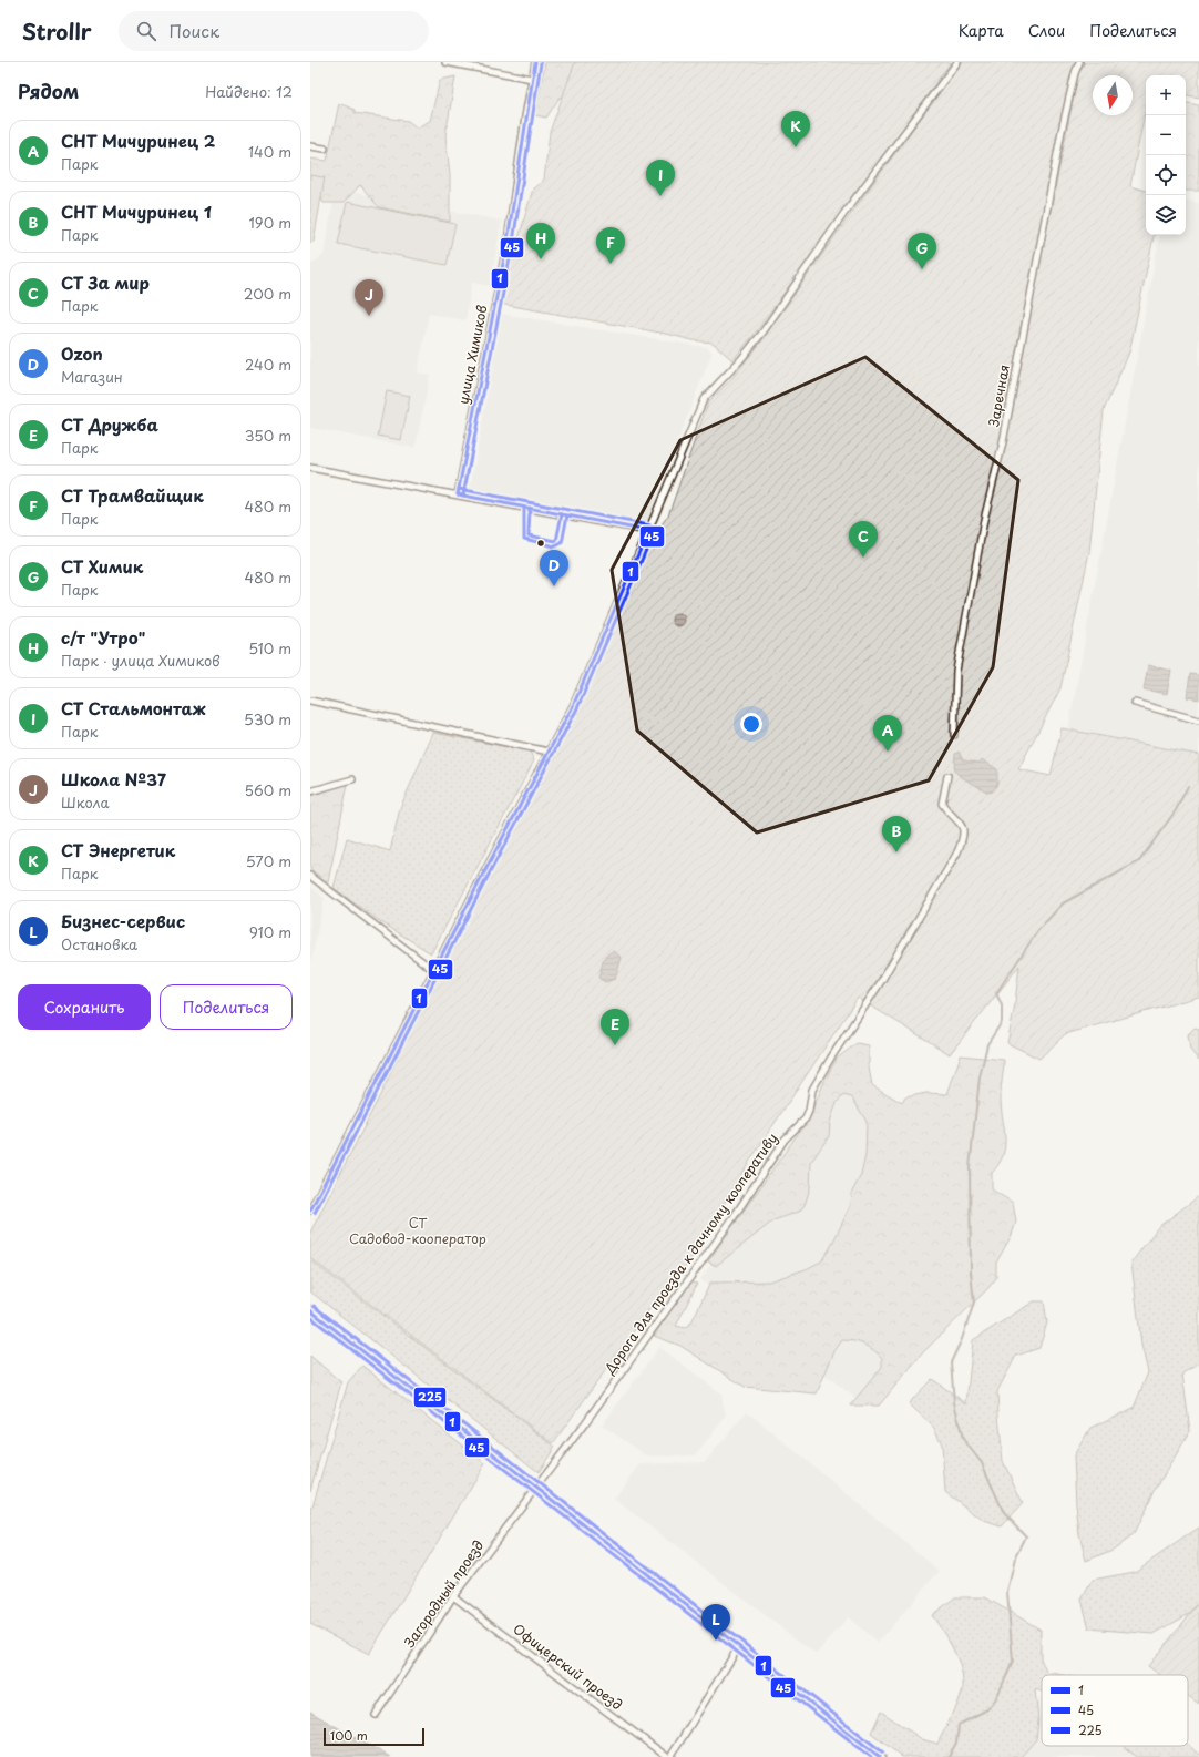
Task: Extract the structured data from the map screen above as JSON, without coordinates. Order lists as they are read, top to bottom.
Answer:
{
  "streets": {
    "street": [
      "улица Химиков",
      "Заречная",
      "Дорога для проезда к дачному кооперативу",
      "Загородный проезд",
      "Офицерский проезд"
    ]
  },
  "crossings": [
    ["Дорога для проезда к дачному кооперативу", "Загородный проезд"],
    ["Загородный проезд", "Офицерский проезд"]
  ],
  "parks": ["СТ Садовод-кооператор"],
  "lines": ["transit line 1", "transit line 45", "transit line 225"],
  "legend": ["1", "45", "225"],
  "scale_bar": "100 m",
  "north": "bottom",
  "page": {
    "header": "Strollr",
    "search": "Поиск",
    "nav": ["Карта", "Слои", "Поделиться"],
    "heading": ["Рядом", "Найдено: 12"],
    "map_buttons": ["+", "−"],
    "pins": [
      "K",
      "I",
      "H",
      "F",
      "G",
      "J",
      "C",
      "D",
      "A",
      "B",
      "E",
      "L"
    ],
    "list": [
      {
        "mark": "A",
        "name": "СНТ Мичуринец 2",
        "note": "Парк",
        "value": "140 m"
      },
      {
        "mark": "B",
        "name": "СНТ Мичуринец 1",
        "note": "Парк",
        "value": "190 m"
      },
      {
        "mark": "C",
        "name": "СТ За мир",
        "note": "Парк",
        "value": "200 m"
      },
      {
        "mark": "D",
        "name": "Ozon",
        "note": "Магазин",
        "value": "240 m"
      },
      {
        "mark": "E",
        "name": "СТ Дружба",
        "note": "Парк",
        "value": "350 m"
      },
      {
        "mark": "F",
        "name": "СТ Трамвайщик",
        "note": "Парк",
        "value": "480 m"
      },
      {
        "mark": "G",
        "name": "СТ Химик",
        "note": "Парк",
        "value": "480 m"
      },
      {
        "mark": "H",
        "name": "с/т \"Утро\"",
        "note": "Парк · улица Химиков",
        "value": "510 m"
      },
      {
        "mark": "I",
        "name": "СТ Стальмонтаж",
        "note": "Парк",
        "value": "530 m"
      },
      {
        "mark": "J",
        "name": "Школа №37",
        "note": "Школа",
        "value": "560 m"
      },
      {
        "mark": "K",
        "name": "СТ Энергетик",
        "note": "Парк",
        "value": "570 m"
      },
      {
        "mark": "L",
        "name": "Бизнес-сервис",
        "note": "Остановка",
        "value": "910 m"
      }
    ],
    "buttons": ["Сохранить", "Поделиться"],
    "scale": "100 m"
  }
}
